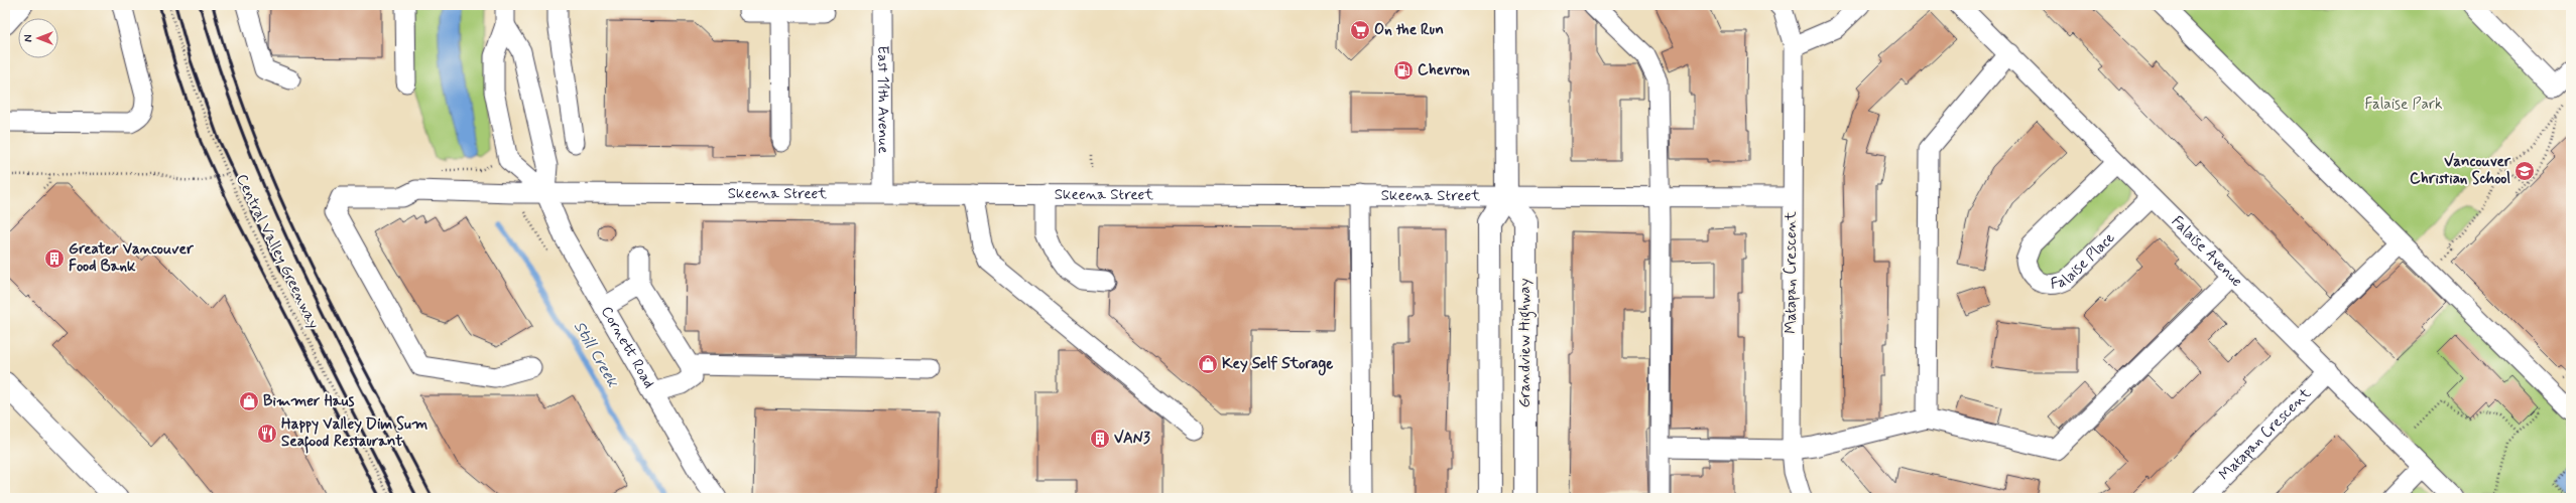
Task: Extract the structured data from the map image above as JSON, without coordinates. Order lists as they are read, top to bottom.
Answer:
{
  "streets": {
    "main road": ["Grandview Highway"],
    "street": [
      "East 11th Avenue",
      "Skeena Street",
      "Falaise Avenue",
      "Falaise Place",
      "Matapan Crescent",
      "Cornett Road"
    ],
    "path": ["Central Valley Greenway"]
  },
  "crossings": [
    ["East 11th Avenue", "Skeena Street"],
    ["Skeena Street", "Matapan Crescent"],
    ["Skeena Street", "Grandview Highway"],
    ["Skeena Street", "Cornett Road"],
    ["Falaise Avenue", "Falaise Place"],
    ["Falaise Avenue", "Matapan Crescent"]
  ],
  "water": ["Still Creek"],
  "parks": ["Falaise Park"],
  "places": {
    "supermarket": ["On the Run"],
    "fuel station": ["Chevron"],
    "school or university": ["Vancouver Christian School"],
    "building": ["Greater Vancouver Food Bank", "VAN3"],
    "shop": ["Key Self Storage", "Bimmer Haus"],
    "restaurant": ["Happy Valley Dim Sum Seafood Restaurant"]
  },
  "north": "left"
}
